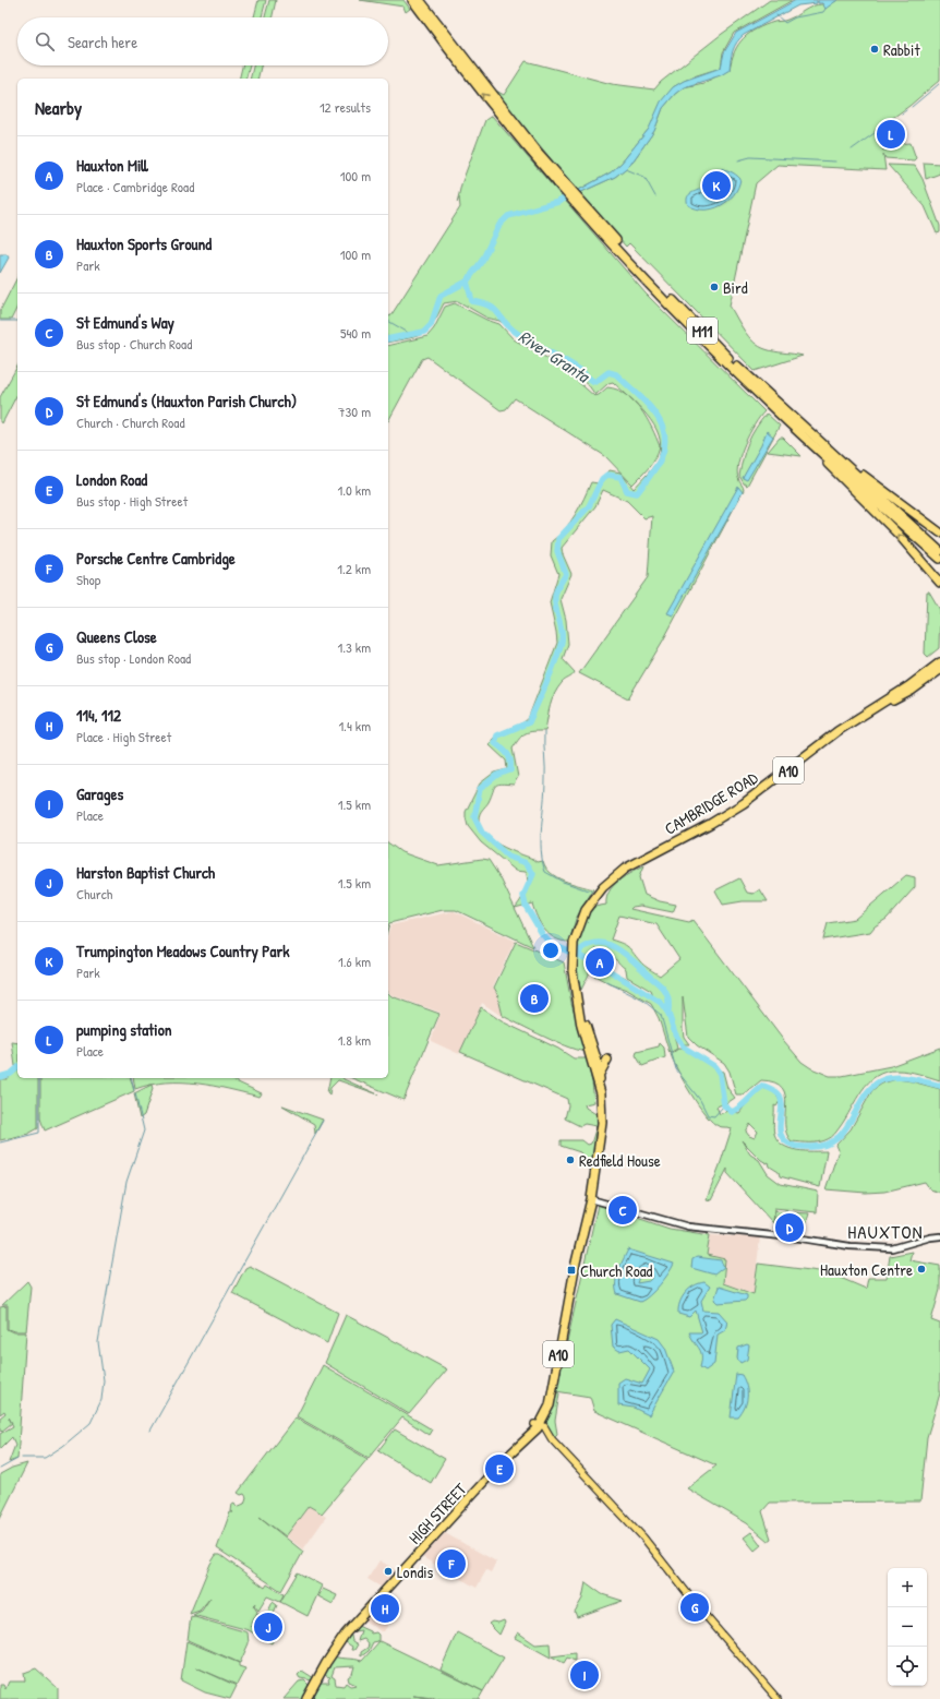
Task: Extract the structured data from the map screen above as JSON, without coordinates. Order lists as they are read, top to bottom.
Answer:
{
  "streets": {
    "highway": [
      "M11",
      "A10",
      "CAMBRIDGE ROAD",
      "HIGH STREET"
    ]
  },
  "crossings": [
    ["A10", "CAMBRIDGE ROAD"],
    ["A10", "HIGH STREET"]
  ],
  "districts": ["HAUXTON"],
  "water": ["River Granta"],
  "places": {
    "other": [
      "Rabbit",
      "Bird",
      "Redfield House",
      "Hauxton Centre",
      "Londis"
    ],
    "transit": ["Church Road"]
  },
  "page": {
    "search": "Search here",
    "heading": ["Nearby", "12 results"],
    "pins": [
      "L",
      "K",
      "A",
      "B",
      "C",
      "D",
      "E",
      "F",
      "G",
      "H",
      "J",
      "I"
    ],
    "list": [
      {
        "mark": "A",
        "name": "Hauxton Mill",
        "note": "Place · Cambridge Road",
        "value": "100 m"
      },
      {
        "mark": "B",
        "name": "Hauxton Sports Ground",
        "note": "Park",
        "value": "100 m"
      },
      {
        "mark": "C",
        "name": "St Edmund's Way",
        "note": "Bus stop · Church Road",
        "value": "540 m"
      },
      {
        "mark": "D",
        "name": "St Edmund's (Hauxton Parish Church)",
        "note": "Church · Church Road",
        "value": "730 m"
      },
      {
        "mark": "E",
        "name": "London Road",
        "note": "Bus stop · High Street",
        "value": "1.0 km"
      },
      {
        "mark": "F",
        "name": "Porsche Centre Cambridge",
        "note": "Shop",
        "value": "1.2 km"
      },
      {
        "mark": "G",
        "name": "Queens Close",
        "note": "Bus stop · London Road",
        "value": "1.3 km"
      },
      {
        "mark": "H",
        "name": "114, 112",
        "note": "Place · High Street",
        "value": "1.4 km"
      },
      {
        "mark": "I",
        "name": "Garages",
        "note": "Place",
        "value": "1.5 km"
      },
      {
        "mark": "J",
        "name": "Harston Baptist Church",
        "note": "Church",
        "value": "1.5 km"
      },
      {
        "mark": "K",
        "name": "Trumpington Meadows Country Park",
        "note": "Park",
        "value": "1.6 km"
      },
      {
        "mark": "L",
        "name": "pumping station",
        "note": "Place",
        "value": "1.8 km"
      }
    ],
    "map_buttons": ["+", "−"]
  }
}
